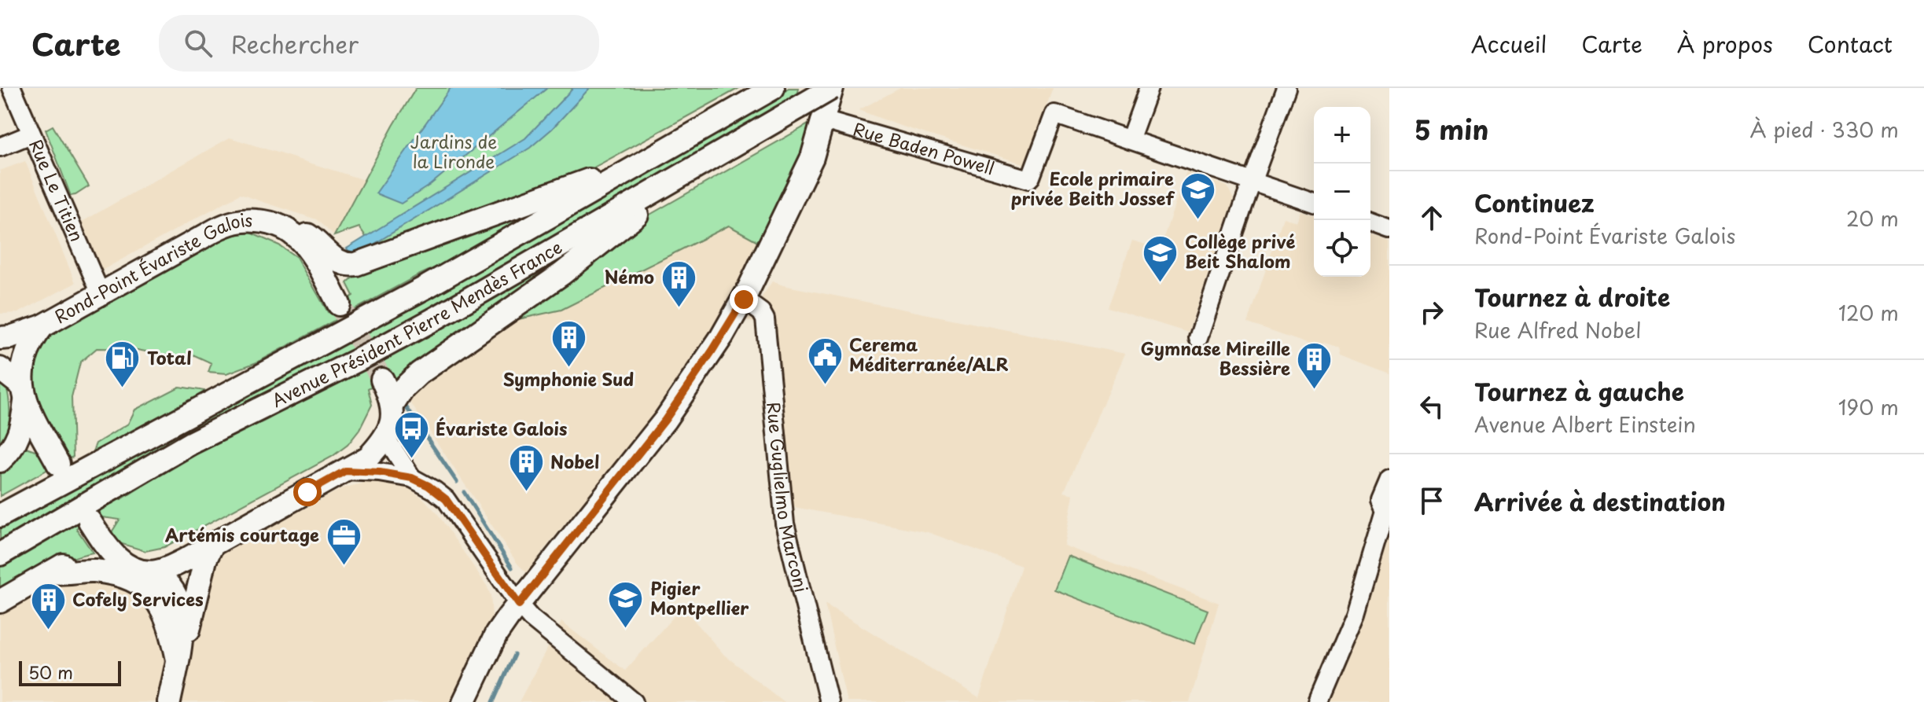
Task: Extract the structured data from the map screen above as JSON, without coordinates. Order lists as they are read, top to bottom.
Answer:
{
  "streets": {
    "main road": ["Rond-Point Évariste Galois", "Avenue Président Pierre Mendès France"],
    "street": ["Rue Baden Powell", "Rue Le Titien", "Rue Guglielmo Marconi"]
  },
  "crossings": [
    ["Rue Le Titien", "Rond-Point Évariste Galois"],
    ["Rond-Point Évariste Galois", "Avenue Président Pierre Mendès France"]
  ],
  "parks": ["Jardins de la Lironde"],
  "places": {
    "school or university": ["Ecole primaire privée Beith Jossef", "Collège privé Beit Shalom", "Pigier Montpellier"],
    "building": [
      "Némo",
      "Symphonie Sud",
      "Gymnase Mireille Bessière",
      "Nobel",
      "Cofely Services"
    ],
    "public building": ["Cerema Méditerranée/ALR"],
    "fuel station": ["Total"],
    "bus stop": ["Évariste Galois"],
    "office": ["Artémis courtage"]
  },
  "scale_bar": "50 m",
  "page": {
    "header": "Carte",
    "search": "Rechercher",
    "nav": [
      "Accueil",
      "Carte",
      "À propos",
      "Contact"
    ],
    "heading": ["5 min", "À pied · 330 m"],
    "map_buttons": ["+", "−"],
    "list": [
      ["Continuez", "Rond-Point Évariste Galois", "20 m"],
      ["Tournez à droite", "Rue Alfred Nobel", "120 m"],
      ["Tournez à gauche", "Avenue Albert Einstein", "190 m"],
      "Arrivée à destination"
    ],
    "scale": "50 m"
  }
}
